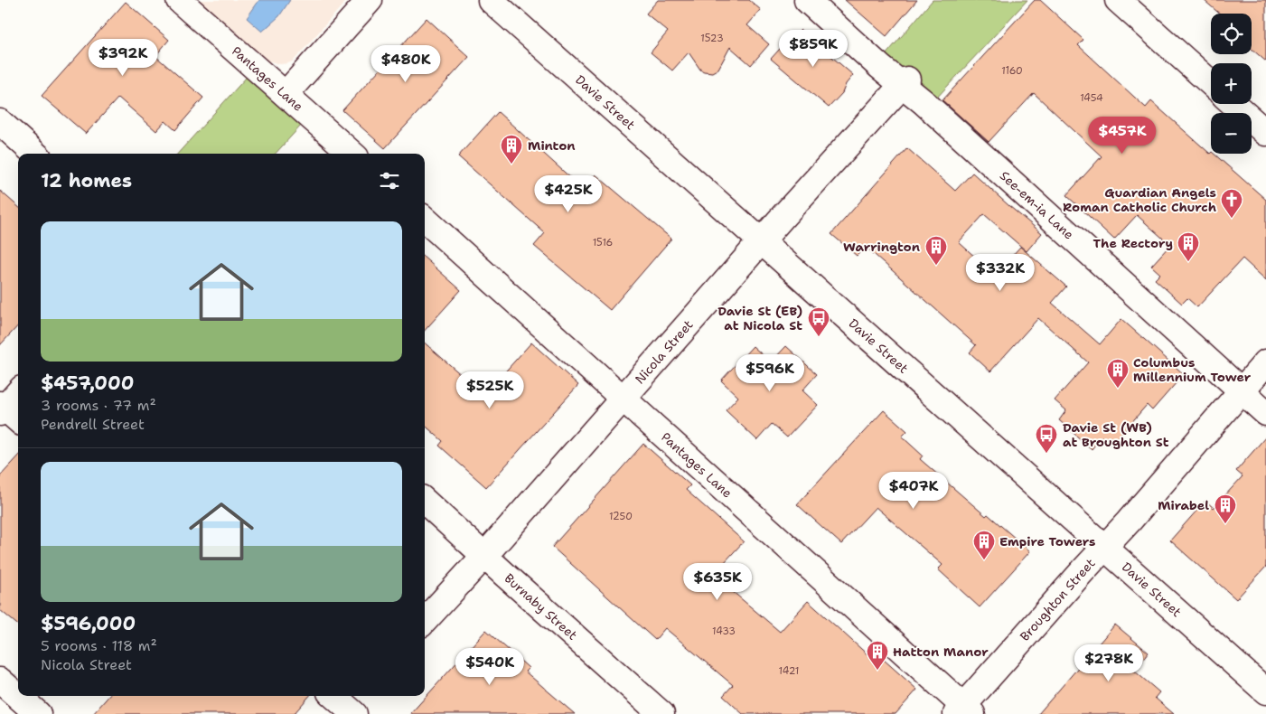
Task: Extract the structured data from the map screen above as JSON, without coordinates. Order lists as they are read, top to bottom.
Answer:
{
  "streets": {
    "street": [
      "Pantages Lane",
      "Davie Street",
      "See-em-ia Lane",
      "Nicola Street",
      "Broughton Street",
      "Burnaby Street"
    ]
  },
  "crossings": [
    ["Pantages Lane", "Nicola Street"],
    ["Pantages Lane", "Broughton Street"],
    ["Davie Street", "Nicola Street"],
    ["Davie Street", "Broughton Street"],
    ["See-em-ia Lane", "Nicola Street"],
    ["See-em-ia Lane", "Broughton Street"],
    ["Nicola Street", "Burnaby Street"]
  ],
  "places": {
    "building": [
      "Minton",
      "The Rectory",
      "Warrington",
      "Columbus Millennium Tower",
      "Mirabel",
      "Empire Towers",
      "Hatton Manor"
    ],
    "church": ["Guardian Angels Roman Catholic Church"],
    "bus stop": ["Davie St (EB) at Nicola St", "Davie St (WB) at Broughton St"]
  },
  "house_numbers": [
    "1523",
    "1160",
    "1454",
    "1516",
    "1250",
    "1433",
    "1421"
  ],
  "page": {
    "map_buttons": ["+", "−"],
    "price": [
      "$859K",
      "$392K",
      "$480K",
      "$457K",
      "$425K",
      "$332K",
      "$596K",
      "$525K",
      "$407K",
      "$635K",
      "$278K",
      "$540K"
    ],
    "heading": "12 homes",
    "list": [
      {
        "name": "$457,000",
        "note": "3 rooms · 77 m² · Pendrell Street"
      },
      {
        "name": "$596,000",
        "note": "5 rooms · 118 m² · Nicola Street"
      }
    ]
  }
}
